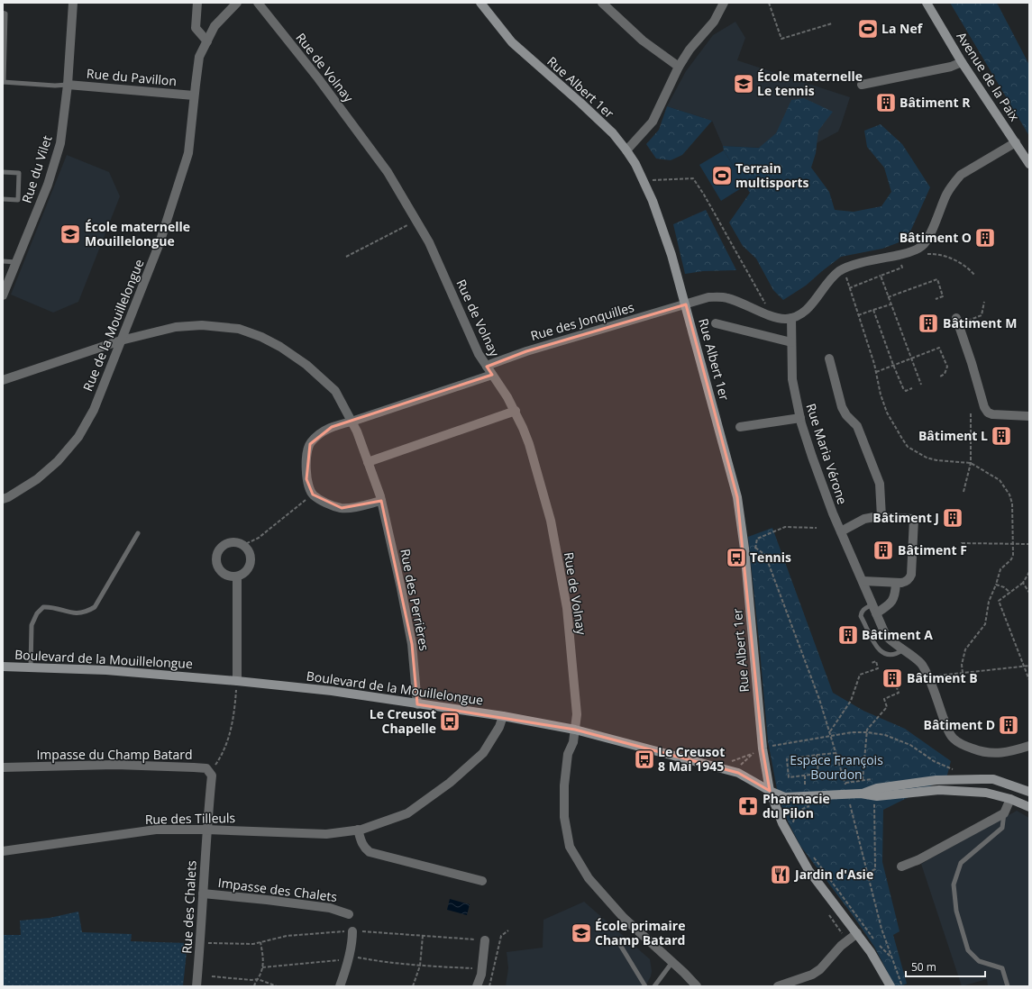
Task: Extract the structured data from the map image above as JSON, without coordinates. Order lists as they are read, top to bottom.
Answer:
{
  "streets": {
    "main road": ["Avenue de la Paix", "Rue Albert 1er", "Boulevard de la Mouillelongue"],
    "street": [
      "Rue de Volnay",
      "Rue du Pavillon",
      "Rue du Vilet",
      "Rue des Jonquilles",
      "Rue de la Mouillelongue",
      "Rue Maria Vérone",
      "Rue des Perrières",
      "Impasse du Champ Batard",
      "Rue des Tilleuls",
      "Impasse des Chalets",
      "Rue des Chalets"
    ]
  },
  "crossings": [
    ["Rue de Volnay", "Rue des Jonquilles"],
    ["Rue de Volnay", "Boulevard de la Mouillelongue"],
    ["Rue du Pavillon", "Rue du Vilet"],
    ["Rue du Pavillon", "Rue de la Mouillelongue"],
    ["Rue Albert 1er", "Rue des Jonquilles"],
    ["Rue Albert 1er", "Boulevard de la Mouillelongue"],
    ["Rue des Jonquilles", "Rue Maria Vérone"],
    ["Rue des Jonquilles", "Rue des Perrières"],
    ["Rue de la Mouillelongue", "Rue des Perrières"],
    ["Rue des Perrières", "Boulevard de la Mouillelongue"],
    ["Boulevard de la Mouillelongue", "Rue des Tilleuls"],
    ["Rue des Tilleuls", "Rue des Chalets"],
    ["Impasse des Chalets", "Rue des Chalets"]
  ],
  "parks": ["Espace François Bourdon"],
  "places": {
    "sports": ["La Nef", "Terrain multisports"],
    "school or university": ["École maternelle Le tennis", "École maternelle Mouillelongue", "École primaire Champ Batard"],
    "building": [
      "Bâtiment R",
      "Bâtiment O",
      "Bâtiment M",
      "Bâtiment L",
      "Bâtiment J",
      "Bâtiment F",
      "Bâtiment A",
      "Bâtiment B",
      "Bâtiment D"
    ],
    "bus stop": ["Tennis", "Le Creusot Chapelle", "Le Creusot 8 Mai 1945"],
    "pharmacy": ["Pharmacie du Pilon"],
    "restaurant": ["Jardin d'Asie"]
  },
  "scale_bar": "50 m"
}
